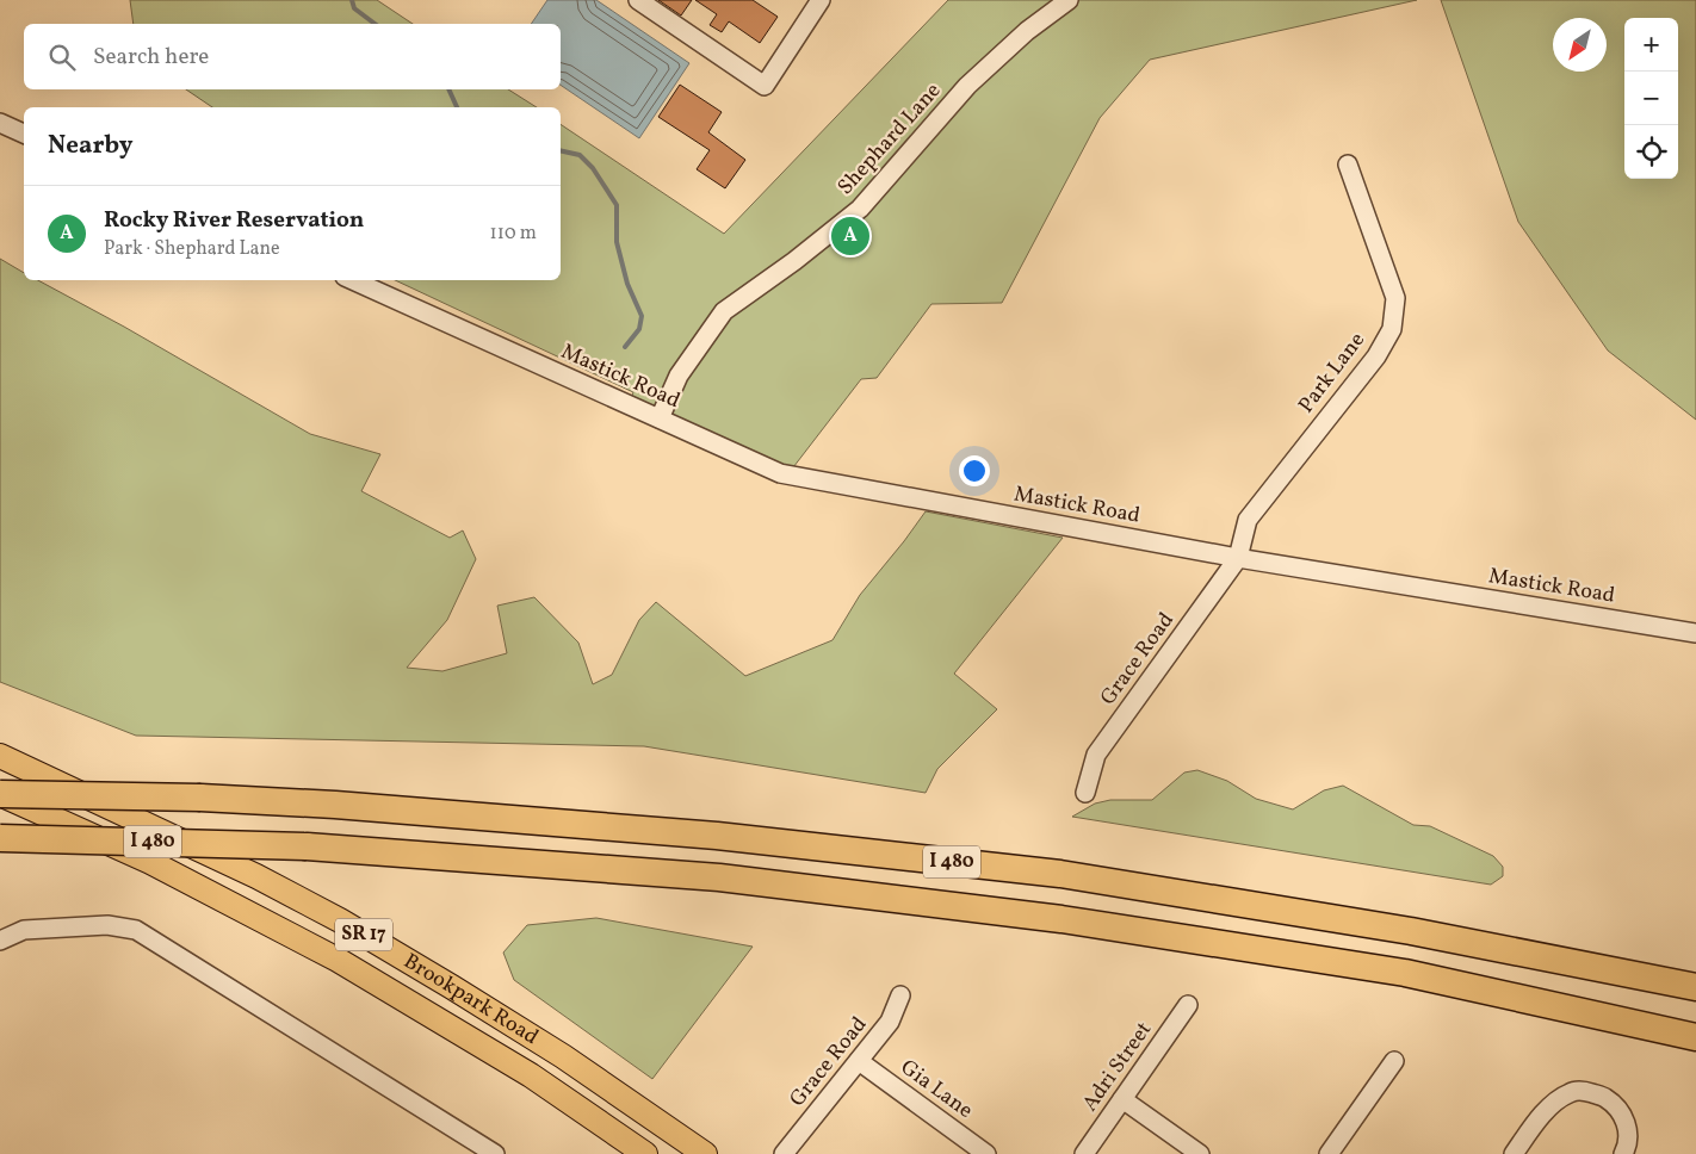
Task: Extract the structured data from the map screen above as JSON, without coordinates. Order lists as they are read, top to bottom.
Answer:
{
  "streets": {
    "highway": ["I 480"],
    "main road": ["SR 17", "Brookpark Road"],
    "street": [
      "Shephard Lane",
      "Park Lane",
      "Mastick Road",
      "Grace Road",
      "Adri Street",
      "Gia Lane"
    ]
  },
  "crossings": [
    ["Shephard Lane", "Mastick Road"],
    ["Park Lane", "Mastick Road"],
    ["Park Lane", "Grace Road"],
    ["Mastick Road", "Grace Road"],
    ["Grace Road", "Gia Lane"],
    ["I 480", "Brookpark Road"]
  ],
  "north": "bottom left",
  "page": {
    "map_buttons": ["+", "−"],
    "search": "Search here",
    "heading": "Nearby",
    "list": [
      {
        "mark": "A",
        "name": "Rocky River Reservation",
        "note": "Park · Shephard Lane",
        "value": "110 m"
      }
    ],
    "pins": "A"
  }
}
